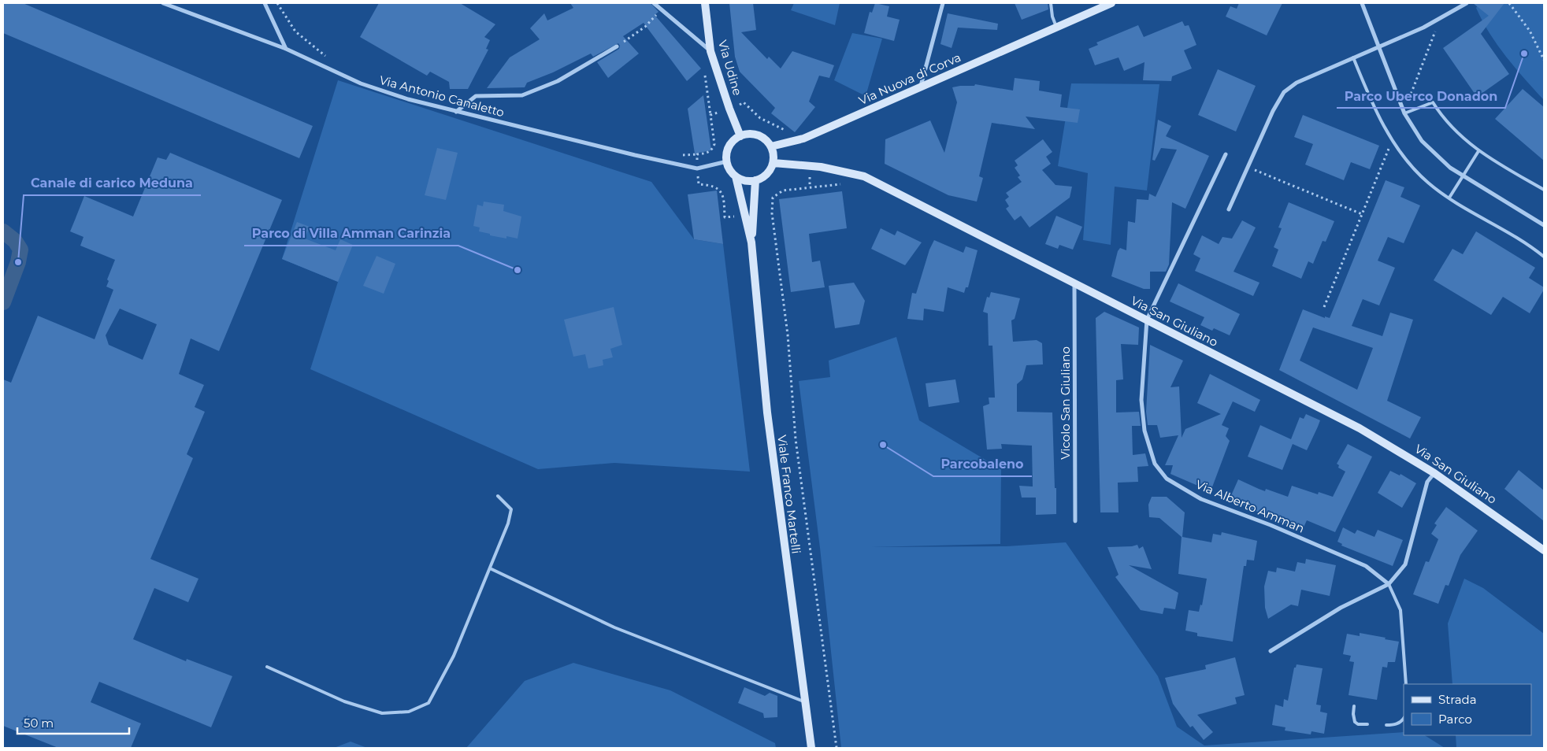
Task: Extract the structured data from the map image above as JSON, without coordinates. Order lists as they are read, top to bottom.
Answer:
{
  "streets": {
    "main road": [
      "Via Udine",
      "Via Nuova di Corva",
      "Via San Giuliano",
      "Viale Franco Martelli"
    ],
    "street": ["Via Antonio Canaletto", "Vicolo San Giuliano", "Via Alberto Amman"]
  },
  "crossings": [
    ["Via Udine", "Via Nuova di Corva"],
    ["Via Udine", "Via Antonio Canaletto"],
    ["Via Udine", "Via San Giuliano"],
    ["Via Udine", "Viale Franco Martelli"],
    ["Via Nuova di Corva", "Via Antonio Canaletto"],
    ["Via Nuova di Corva", "Via San Giuliano"],
    ["Via Nuova di Corva", "Viale Franco Martelli"],
    ["Via Antonio Canaletto", "Via San Giuliano"],
    ["Via Antonio Canaletto", "Viale Franco Martelli"],
    ["Via San Giuliano", "Vicolo San Giuliano"],
    ["Via San Giuliano", "Viale Franco Martelli"],
    ["Via San Giuliano", "Via Alberto Amman"]
  ],
  "places": [
    "Parco Uberco Donadon",
    "Canale di carico Meduna",
    "Parco di Villa Amman Carinzia",
    "Parcobaleno"
  ],
  "legend": ["Strada", "Parco"],
  "scale_bar": "50 m"
}
